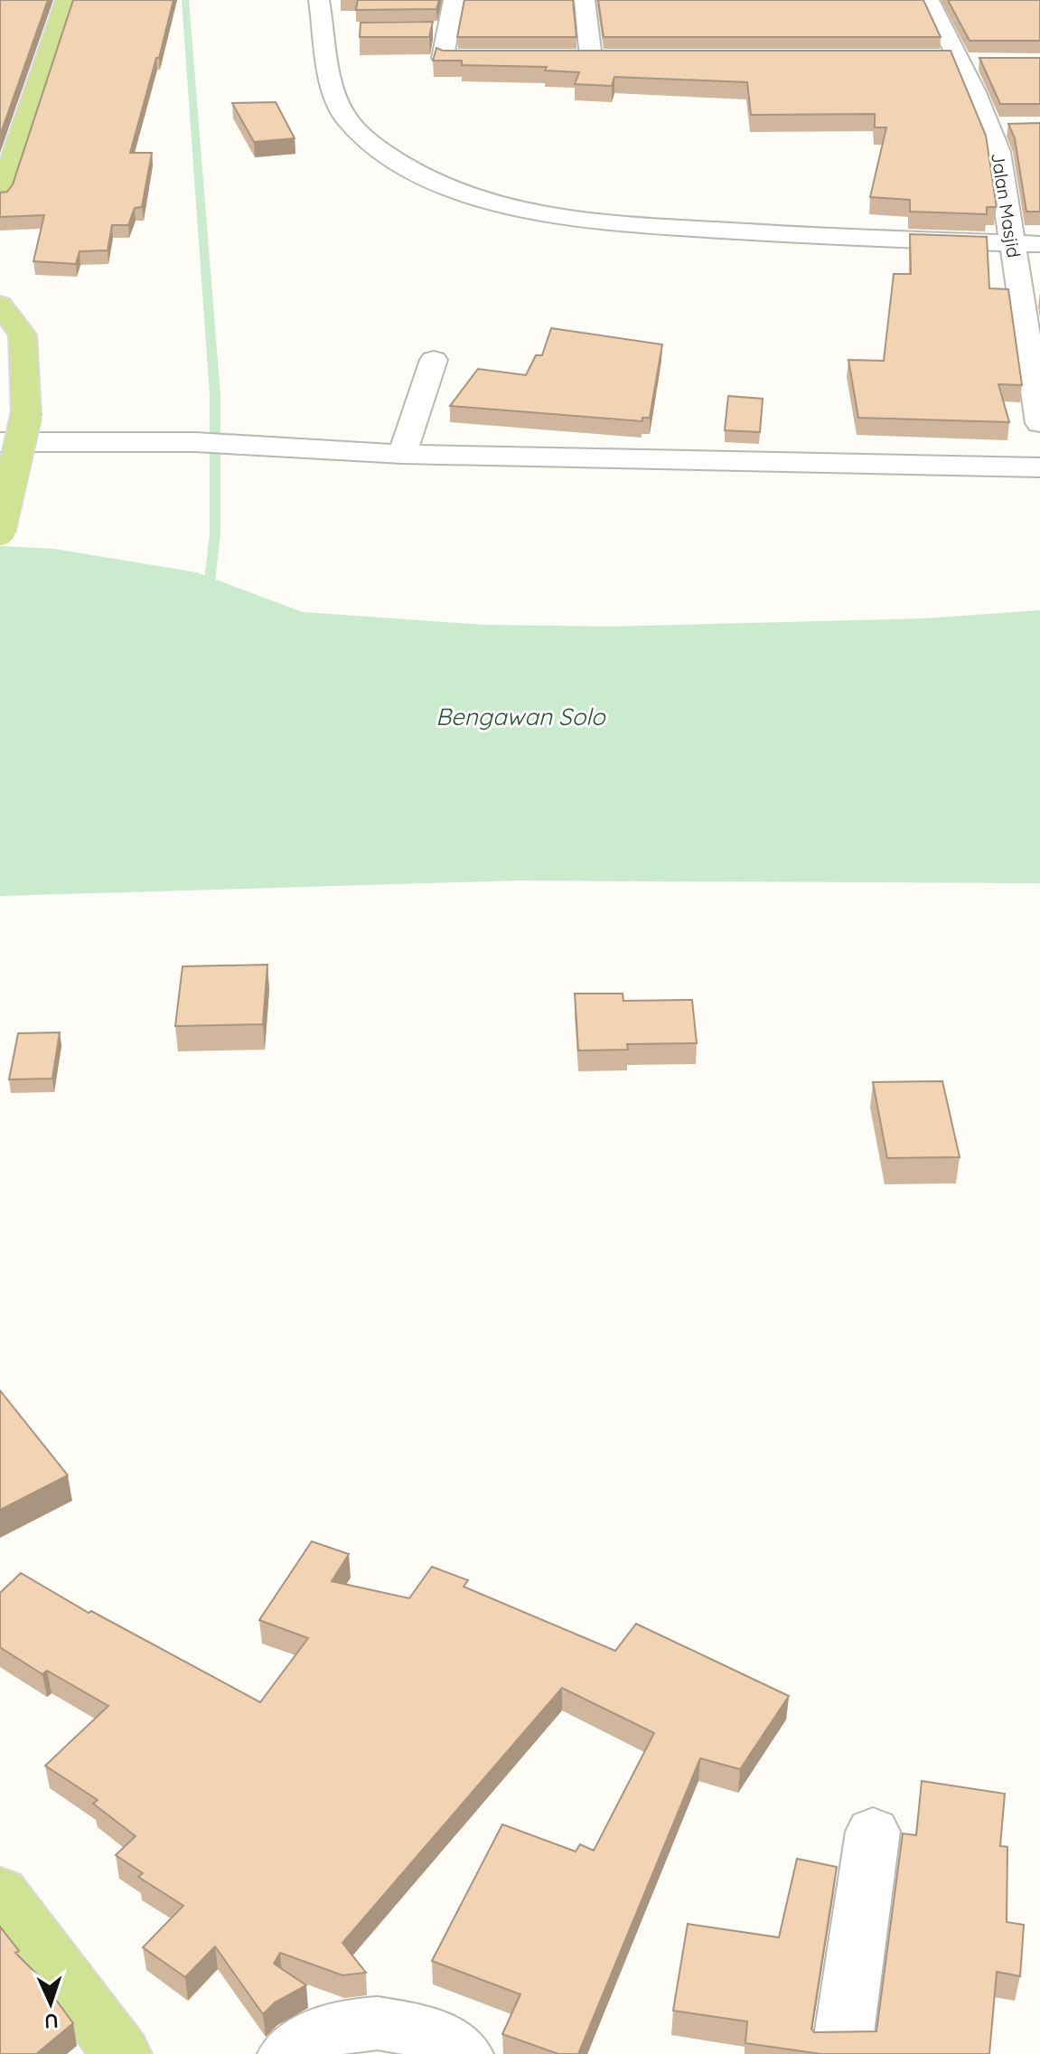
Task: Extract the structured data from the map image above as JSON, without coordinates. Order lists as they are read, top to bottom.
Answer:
{
  "streets": {
    "street": ["Jalan Masjid"]
  },
  "water": ["Bengawan Solo"],
  "north": "bottom"
}
